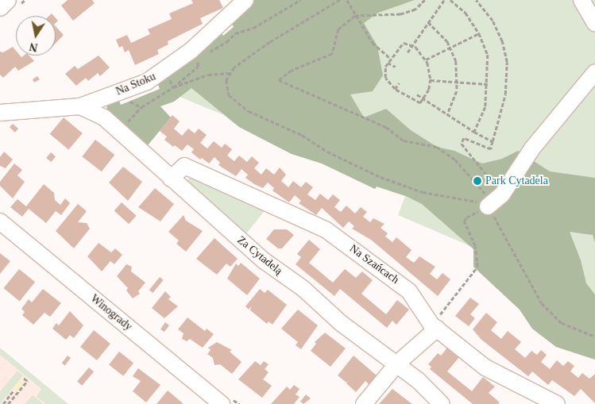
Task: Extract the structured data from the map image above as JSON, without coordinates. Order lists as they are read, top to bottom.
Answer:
{
  "streets": {
    "street": [
      "Na Stoku",
      "Za Cytadelą",
      "Na Szańcach",
      "Winogrady"
    ]
  },
  "crossings": [
    ["Na Stoku", "Za Cytadelą"],
    ["Za Cytadelą", "Na Szańcach"]
  ],
  "places": ["Park Cytadela"],
  "north": "bottom"
}
